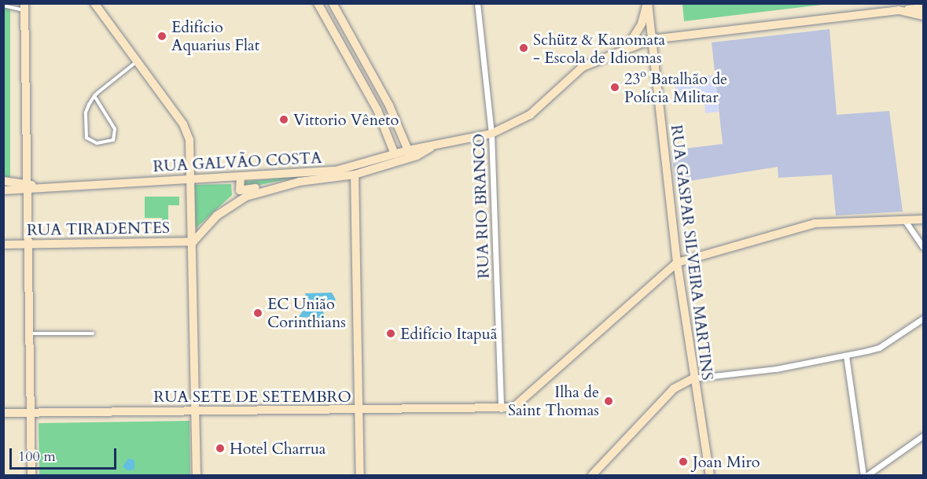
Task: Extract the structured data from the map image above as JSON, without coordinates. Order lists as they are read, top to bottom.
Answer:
{
  "streets": {
    "street": [
      "RUA GALVÃO COSTA",
      "RUA RIO BRANCO",
      "RUA TIRADENTES",
      "RUA GASPAR SILVEIRA MARTINS",
      "RUA SETE DE SETEMBRO"
    ]
  },
  "crossings": [
    ["RUA GALVÃO COSTA", "RUA RIO BRANCO"],
    ["RUA GALVÃO COSTA", "RUA TIRADENTES"],
    ["RUA GALVÃO COSTA", "RUA GASPAR SILVEIRA MARTINS"],
    ["RUA RIO BRANCO", "RUA SETE DE SETEMBRO"],
    ["RUA GASPAR SILVEIRA MARTINS", "RUA SETE DE SETEMBRO"]
  ],
  "places": [
    "Edifício Aquarius Flat",
    "Schütz & Kanomata - Escola de Idiomas",
    "23º Batalhão de Polícia Militar",
    "Vittorio Vêneto",
    "EC União Corinthians",
    "Edifício Itapuã",
    "Ilha de Saint Thomas",
    "Hotel Charrua",
    "Joan Miro"
  ],
  "scale_bar": "100 m"
}
